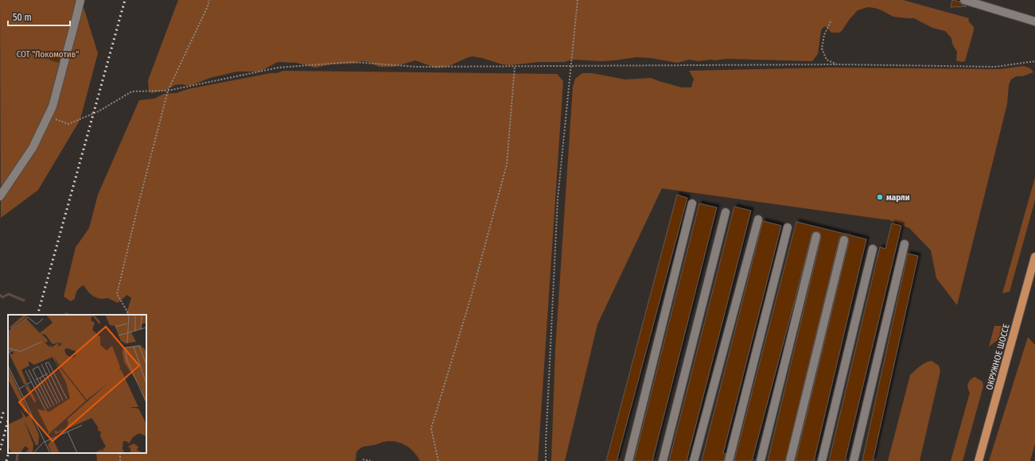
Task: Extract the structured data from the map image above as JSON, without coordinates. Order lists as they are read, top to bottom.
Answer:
{
  "streets": {
    "main road": ["ОКРУЖНОЕ ШОССЕ"]
  },
  "parks": ["СОТ \"Локомотив\""],
  "places": ["марли"],
  "scale_bar": "50 m"
}
